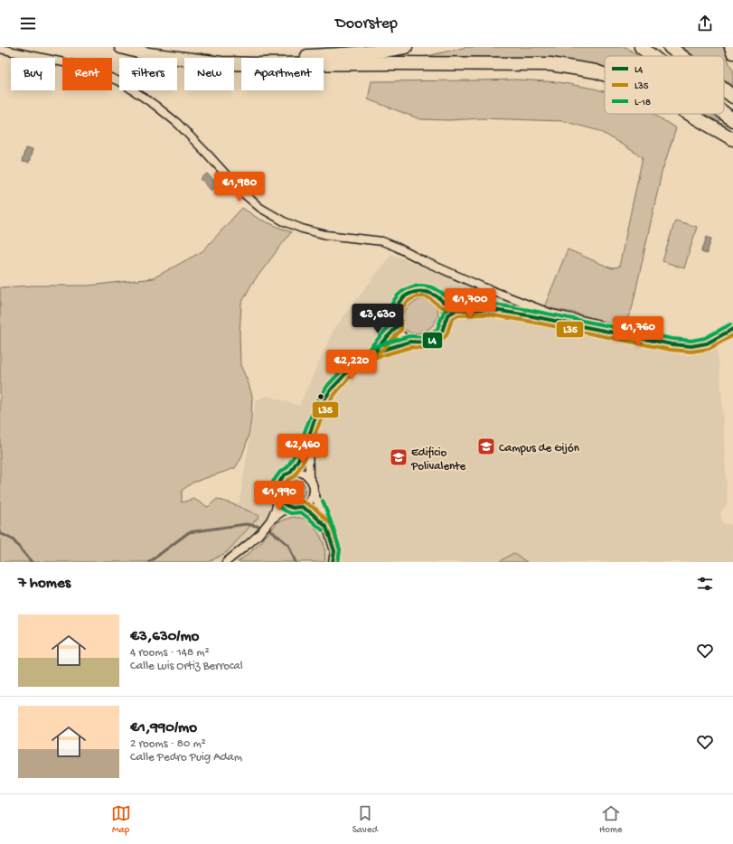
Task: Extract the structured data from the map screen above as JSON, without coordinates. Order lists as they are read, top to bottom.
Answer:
{
  "places": {
    "school or university": ["Campus de Gijón", "Edificio Polivalente"]
  },
  "lines": ["transit line L-18", "transit line L4", "transit line L35"],
  "legend": ["L4", "L35", "L-18"],
  "page": {
    "header": "Doorstep",
    "chip": [
      "Buy",
      "Rent",
      "Filters",
      "New",
      "Apartment"
    ],
    "price": [
      "€1,980",
      "€1,700",
      "€3,630",
      "€1,760",
      "€2,220",
      "€2,460",
      "€1,990"
    ],
    "heading": "7 homes",
    "list": [
      {
        "name": "€3,630/mo",
        "note": "4 rooms · 148 m² · Calle Luis Ortiz Berrocal"
      },
      {
        "name": "€1,990/mo",
        "note": "2 rooms · 80 m² · Calle Pedro Puig Adam"
      }
    ],
    "tabs": ["Map", "Saved", "Home"]
  }
}
